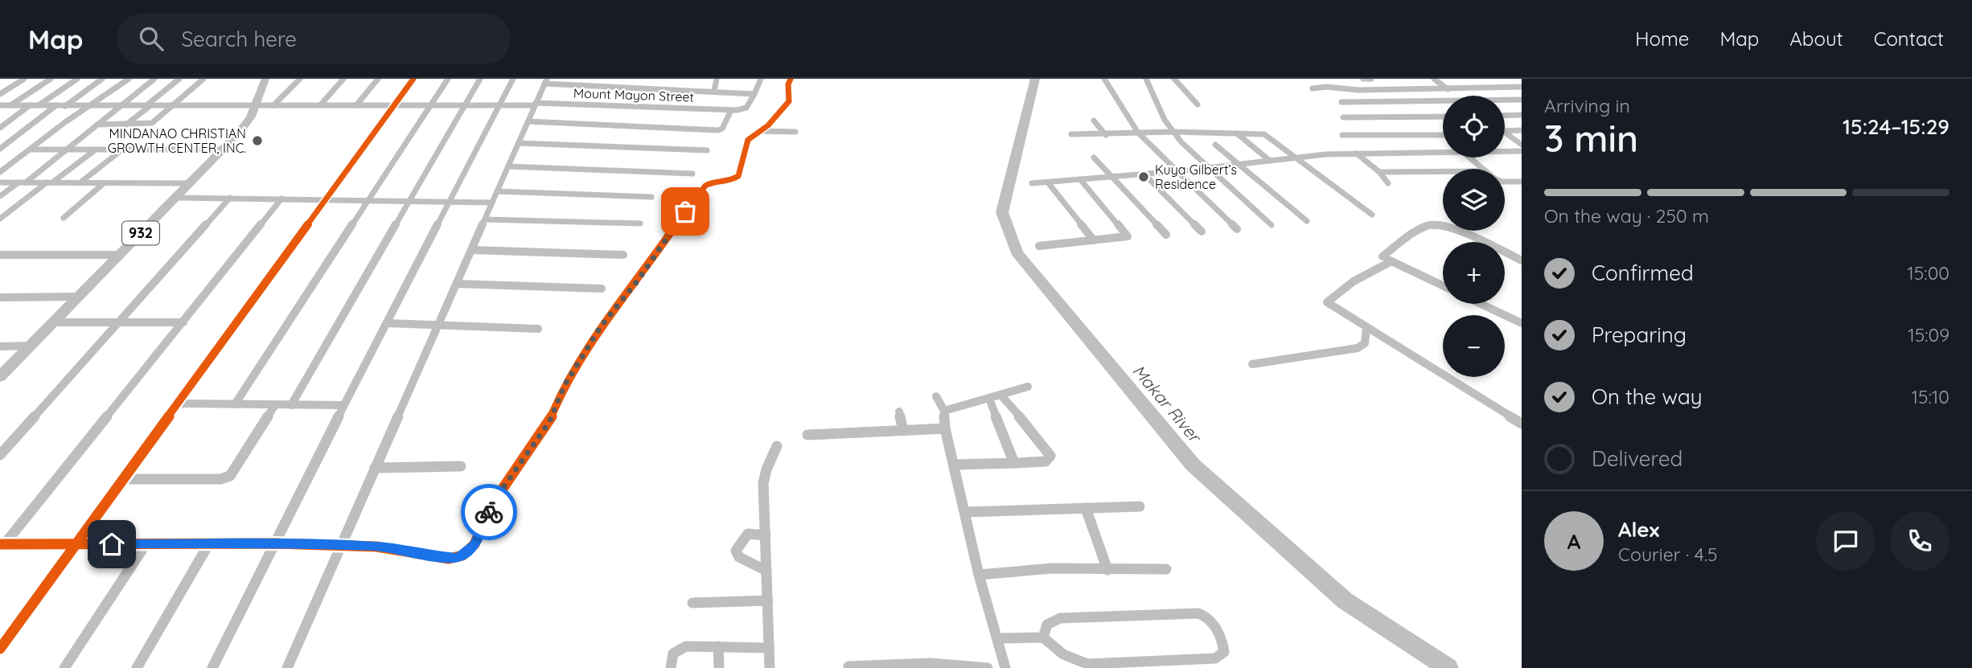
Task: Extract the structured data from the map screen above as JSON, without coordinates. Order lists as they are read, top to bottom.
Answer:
{
  "streets": {
    "main road": ["932"],
    "street": ["Mount Mayon Street"]
  },
  "crossings": [
    ["Mount Mayon Street", "932"]
  ],
  "water": ["Makar River"],
  "places": ["MINDANAO CHRISTIAN GROWTH CENTER, INC.", "Kuya Gilbert’s Residence"],
  "page": {
    "header": "Map",
    "search": "Search here",
    "nav": [
      "Home",
      "Map",
      "About",
      "Contact"
    ],
    "heading": ["3 min", "Arriving in", "15:24–15:29"],
    "panel": ["Alex", "Courier · 4.5"],
    "map_buttons": ["+", "−"],
    "bar": "On the way · 250 m",
    "list": [
      ["Confirmed", "15:00"],
      ["Preparing", "15:09"],
      ["On the way", "15:10"],
      "Delivered"
    ],
    "round": "A"
  }
}
